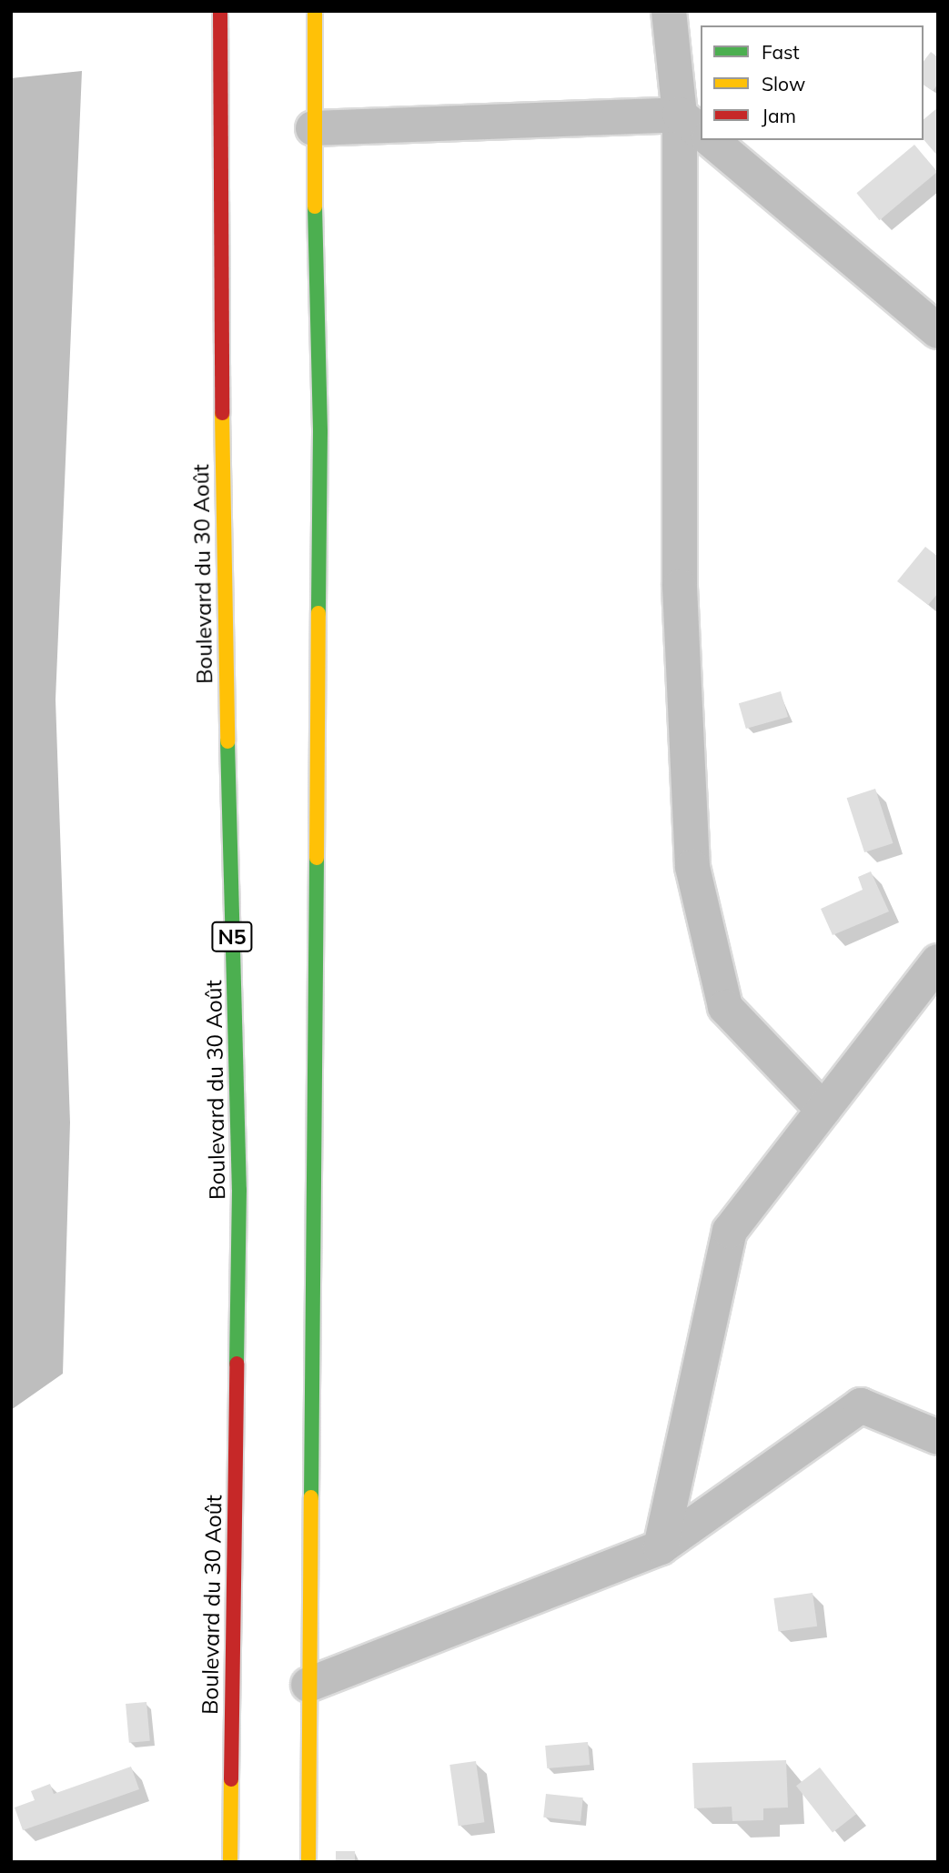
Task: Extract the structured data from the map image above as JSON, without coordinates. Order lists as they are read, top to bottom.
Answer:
{
  "streets": {
    "highway": ["Boulevard du 30 Août", "N5"]
  },
  "legend": ["Fast", "Slow", "Jam"]
}
